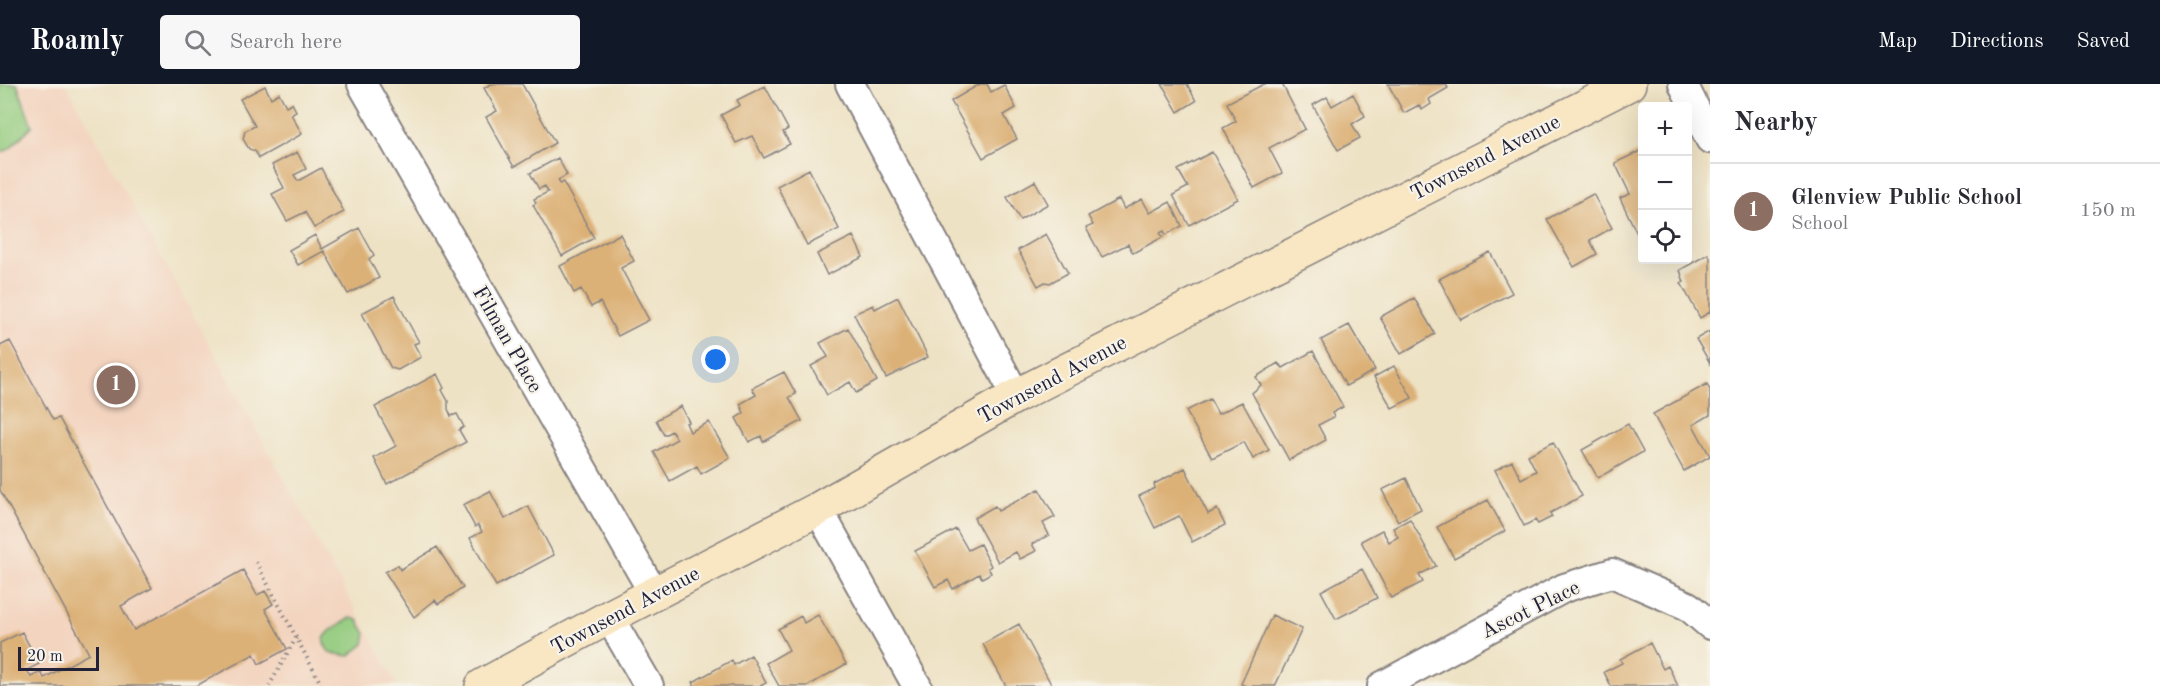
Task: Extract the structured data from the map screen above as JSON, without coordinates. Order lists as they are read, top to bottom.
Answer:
{
  "streets": {
    "street": ["Townsend Avenue", "Filman Place", "Ascot Place"]
  },
  "crossings": [
    ["Townsend Avenue", "Filman Place"]
  ],
  "scale_bar": "20 m",
  "page": {
    "header": "Roamly",
    "search": "Search here",
    "nav": ["Map", "Directions", "Saved"],
    "heading": "Nearby",
    "map_buttons": ["+", "−"],
    "list": [
      {
        "mark": "1",
        "name": "Glenview Public School",
        "note": "School",
        "value": "150 m"
      }
    ],
    "pins": "1",
    "scale": "20 m"
  }
}
